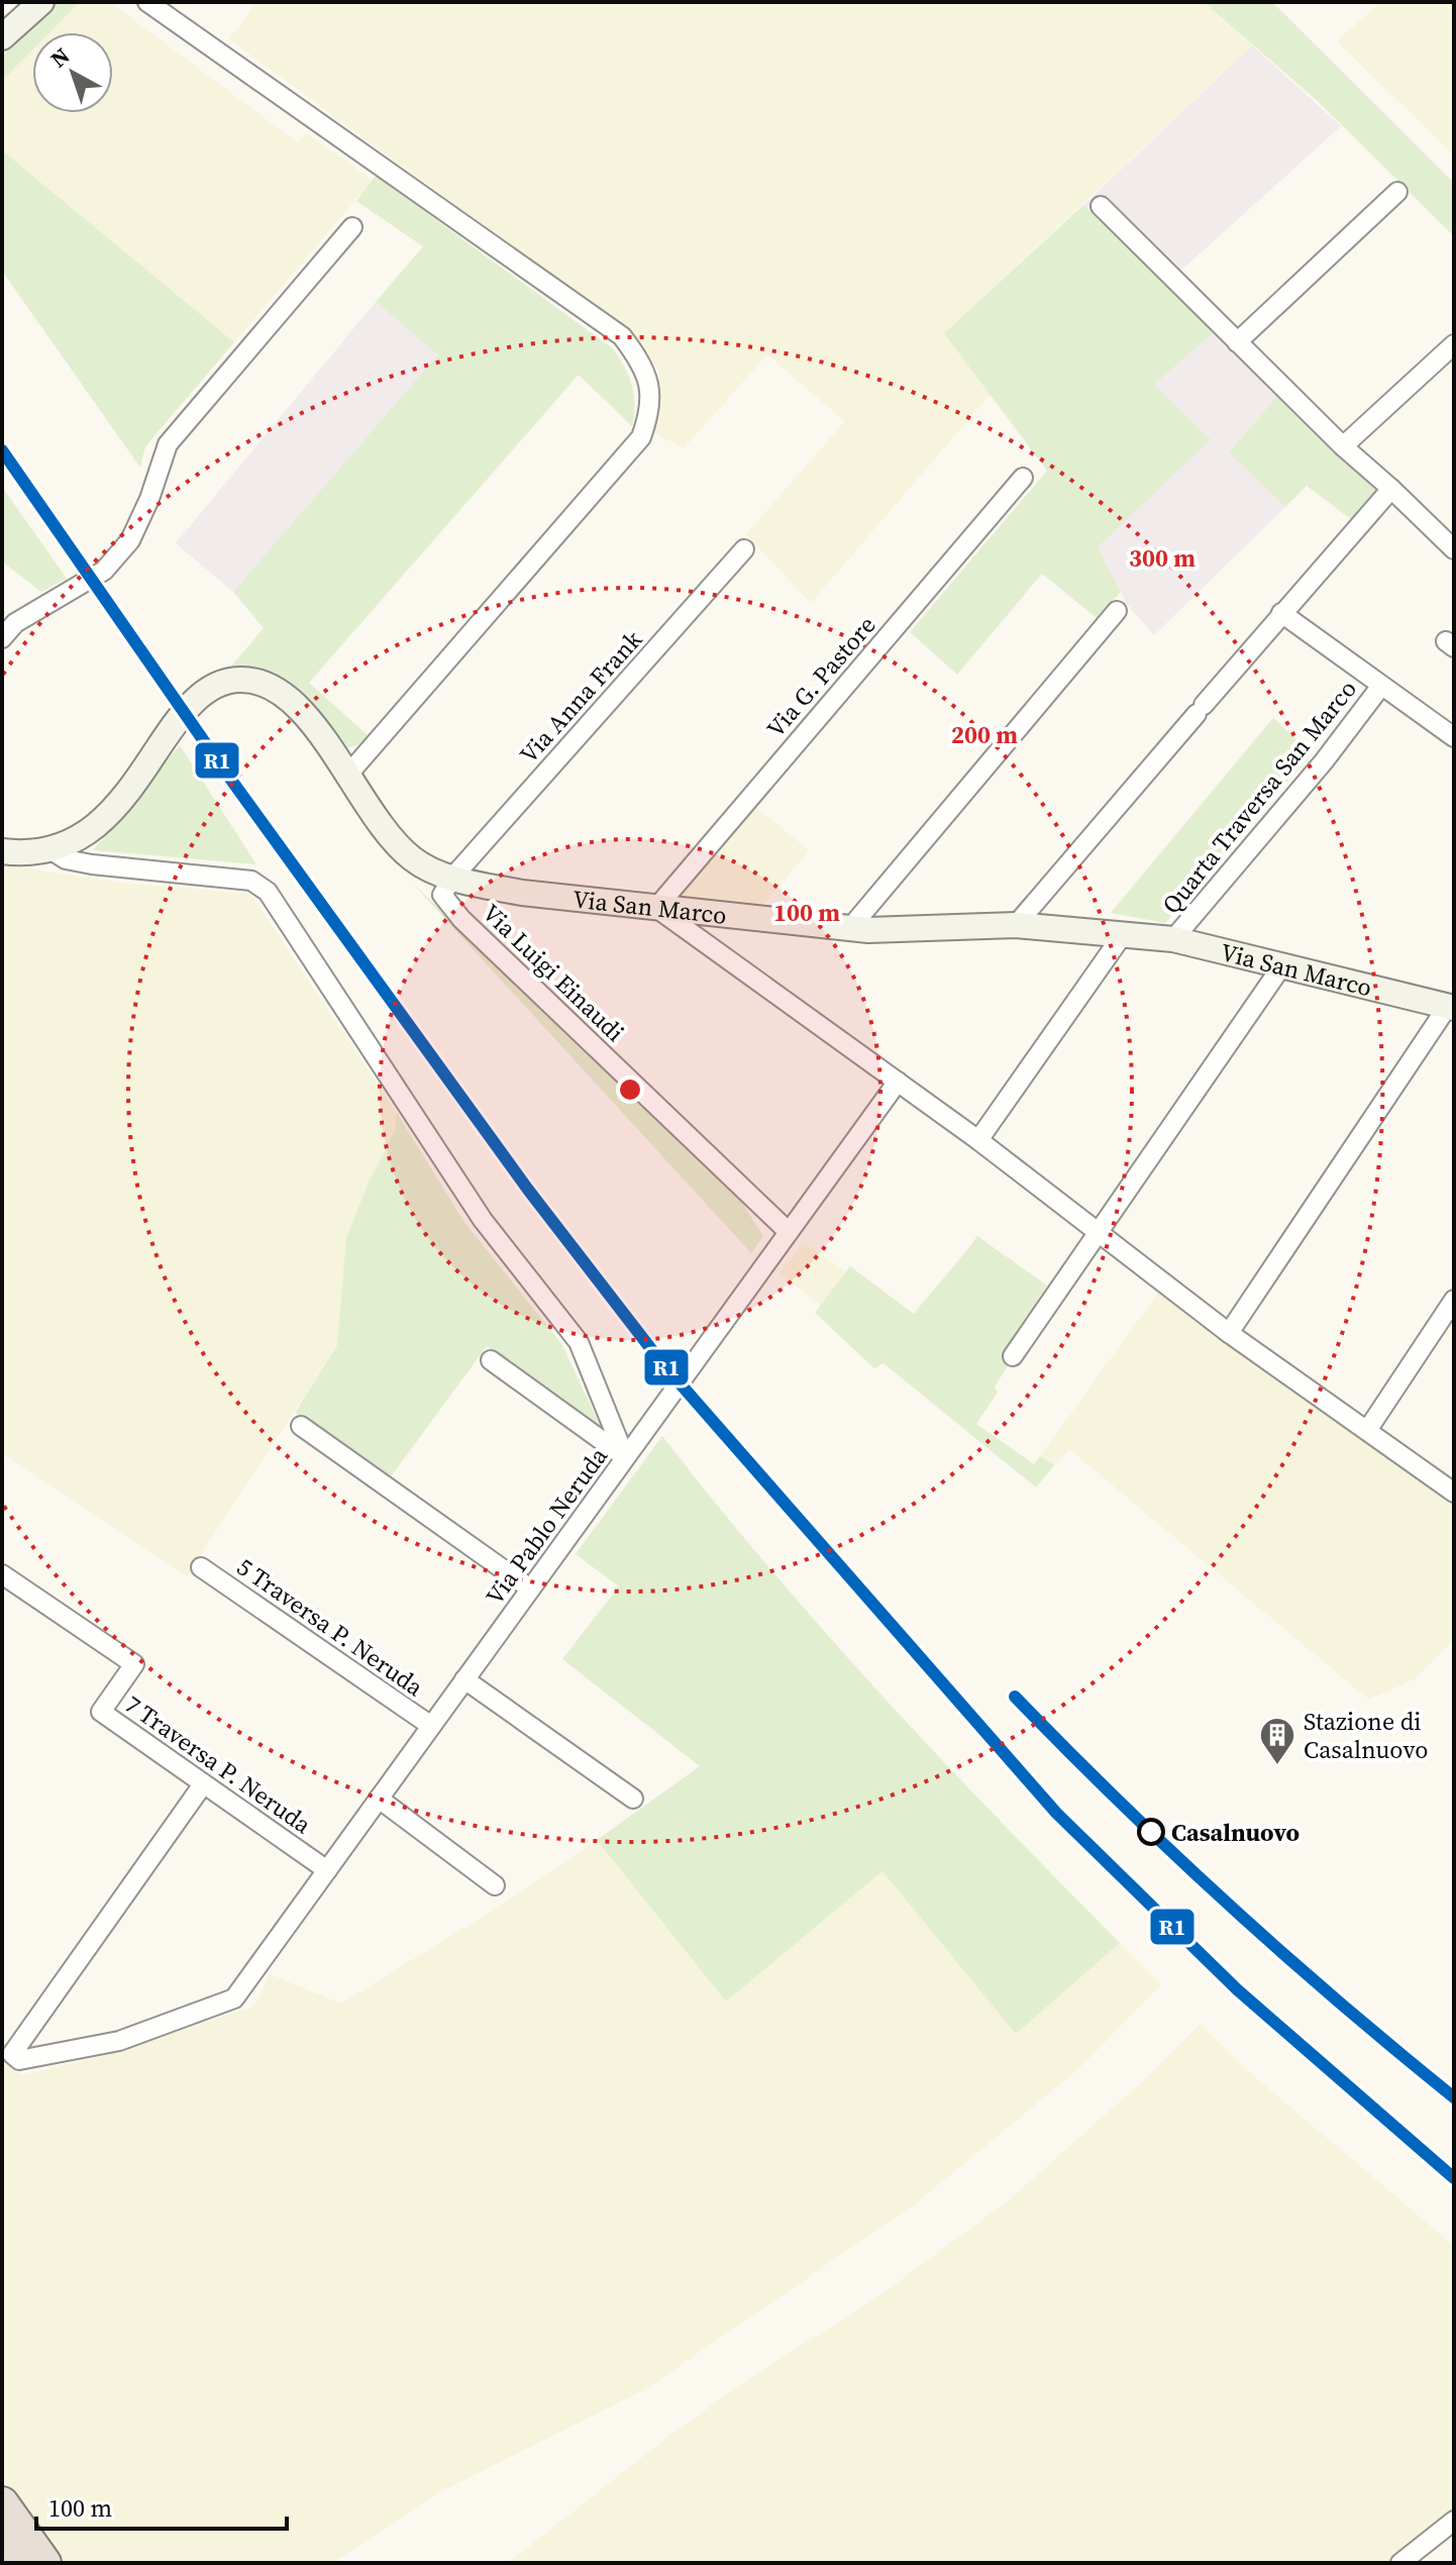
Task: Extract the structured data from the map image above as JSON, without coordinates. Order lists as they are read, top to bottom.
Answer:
{
  "streets": {
    "main road": ["Via San Marco"],
    "street": [
      "Via G. Pastore",
      "Via Anna Frank",
      "Quarta Traversa San Marco",
      "Via Luigi Einaudi",
      "Via Pablo Neruda",
      "5 Traversa P. Neruda",
      "7 Traversa P. Neruda"
    ]
  },
  "crossings": [
    ["Via G. Pastore", "Via San Marco"],
    ["Via Anna Frank", "Via San Marco"],
    ["Via Anna Frank", "Via Luigi Einaudi"],
    ["Quarta Traversa San Marco", "Via San Marco"],
    ["Via San Marco", "Via Luigi Einaudi"],
    ["Via Luigi Einaudi", "Via Pablo Neruda"],
    ["Via Pablo Neruda", "5 Traversa P. Neruda"],
    ["Via Pablo Neruda", "7 Traversa P. Neruda"]
  ],
  "places": {
    "building": ["Stazione di Casalnuovo"],
    "other": ["Casalnuovo"]
  },
  "lines": ["transit line R1"],
  "scale_bar": "100 m",
  "north": "top left",
  "rings": ["300 m", "200 m", "100 m"]
}
